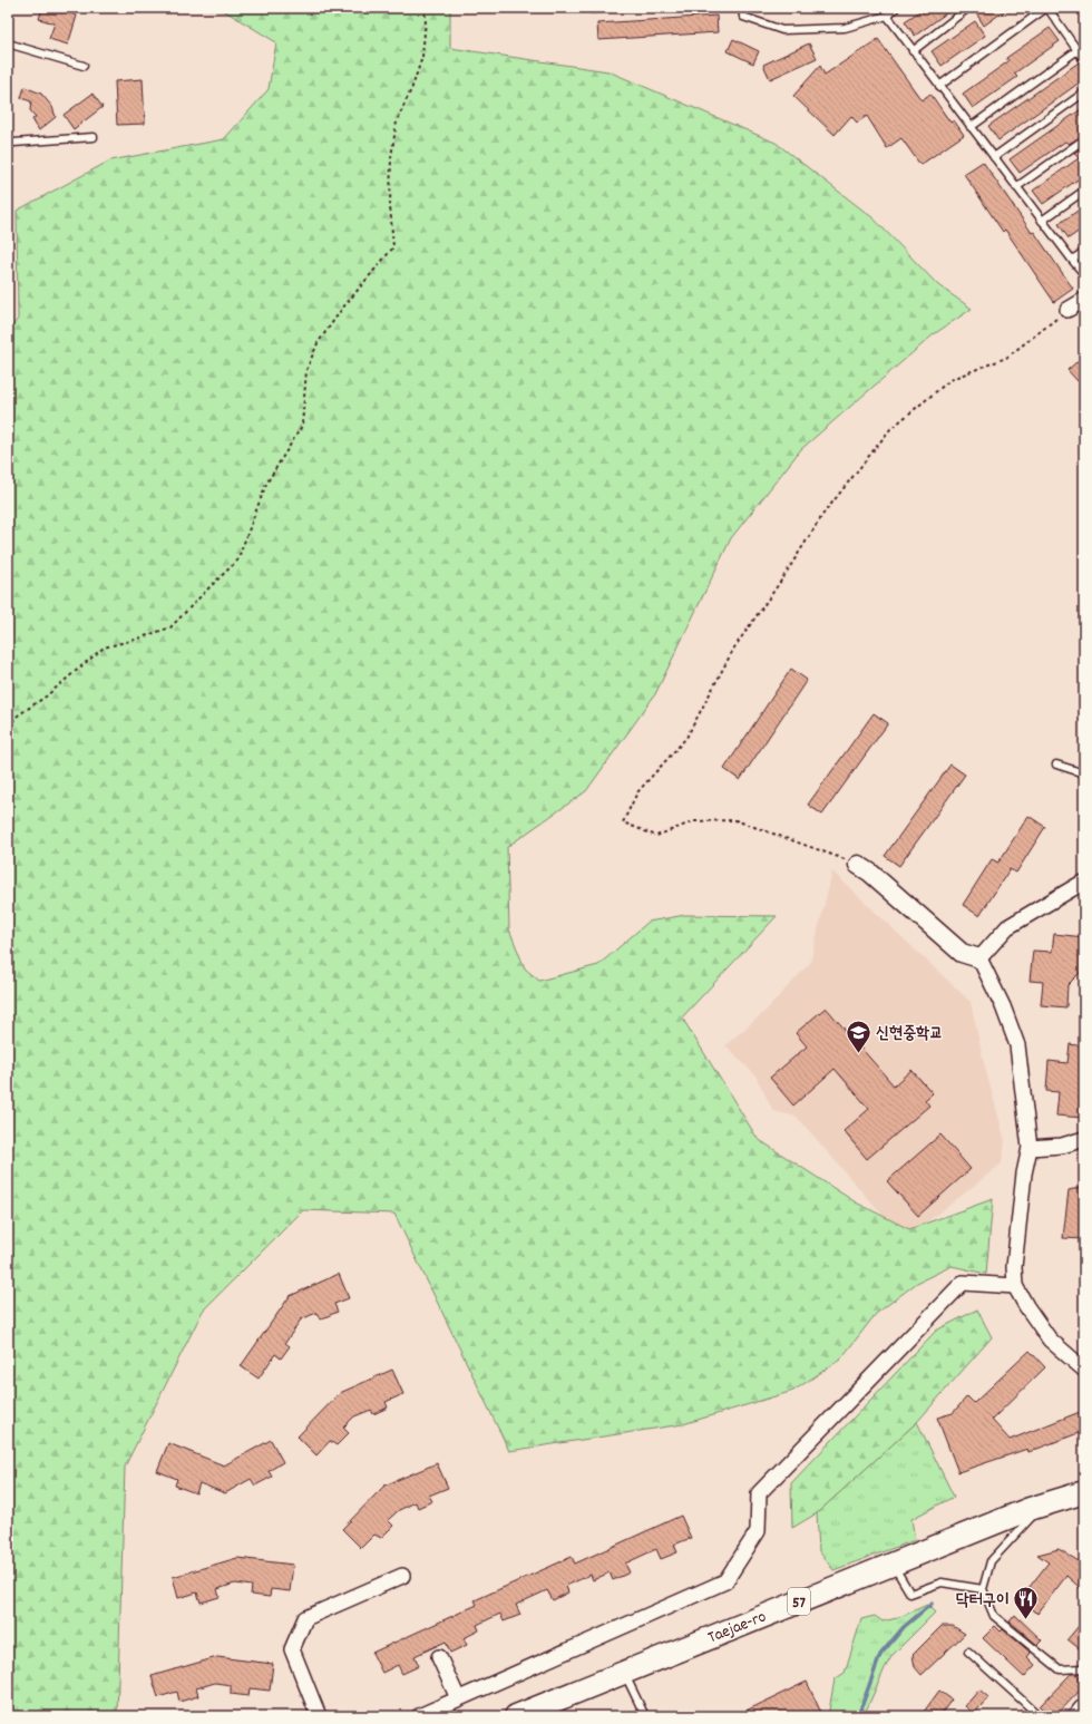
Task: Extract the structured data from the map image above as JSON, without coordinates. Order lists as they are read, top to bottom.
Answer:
{
  "streets": {
    "main road": ["57", "Taejae-ro"]
  },
  "places": {
    "school or university": ["신현중학교"],
    "restaurant": ["닥터구이"]
  }
}
